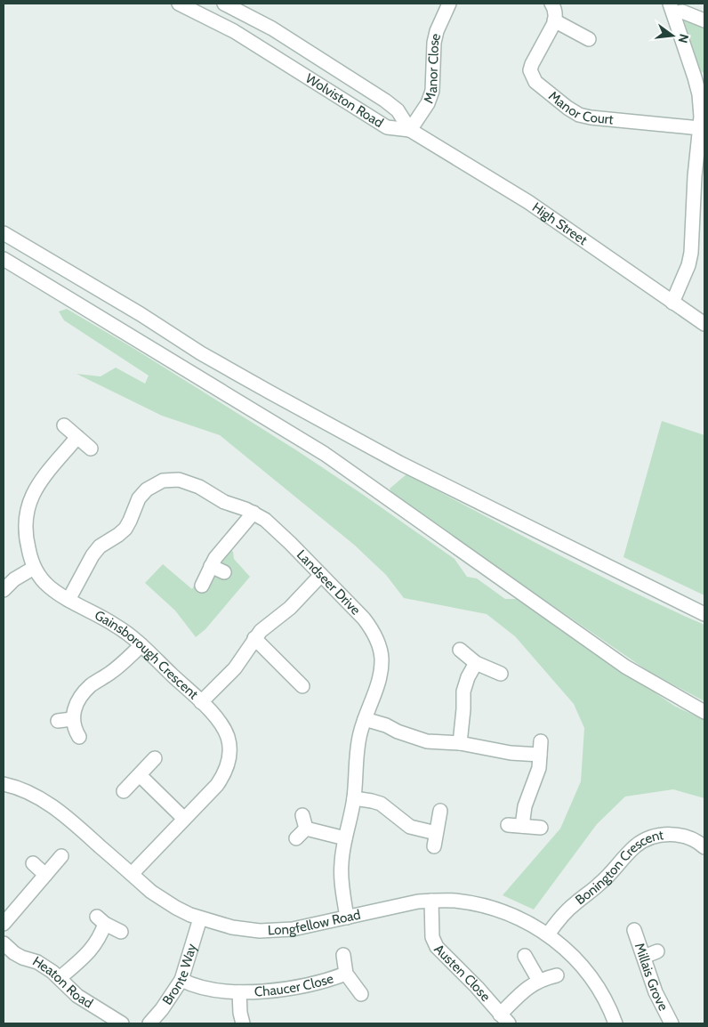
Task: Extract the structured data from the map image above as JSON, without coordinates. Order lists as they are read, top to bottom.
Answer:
{
  "streets": {
    "street": [
      "Manor Close",
      "Wolviston Road",
      "Manor Court",
      "High Street",
      "Landseer Drive",
      "Gainsborough Crescent",
      "Bonington Crescent",
      "Longfellow Road",
      "Austen Close",
      "Bronte Way",
      "Millais Grove",
      "Heaton Road",
      "Chaucer Close"
    ]
  },
  "crossings": [
    ["Manor Close", "Wolviston Road"],
    ["Manor Close", "High Street"],
    ["Wolviston Road", "High Street"],
    ["Landseer Drive", "Gainsborough Crescent"],
    ["Landseer Drive", "Longfellow Road"],
    ["Gainsborough Crescent", "Longfellow Road"],
    ["Bonington Crescent", "Longfellow Road"],
    ["Longfellow Road", "Austen Close"],
    ["Longfellow Road", "Bronte Way"],
    ["Bronte Way", "Chaucer Close"]
  ],
  "north": "right"
}
